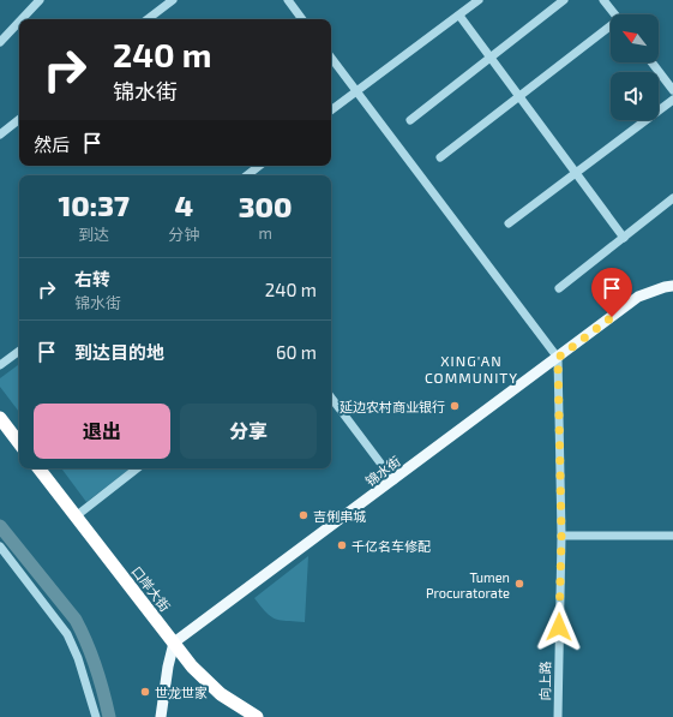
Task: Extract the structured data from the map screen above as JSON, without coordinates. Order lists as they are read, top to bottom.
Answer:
{
  "streets": {
    "highway": ["口岸大街"],
    "main road": ["锦水街"],
    "street": ["向上路"]
  },
  "crossings": [
    ["锦水街", "口岸大街"],
    ["锦水街", "向上路"]
  ],
  "districts": ["XING'AN COMMUNITY"],
  "places": [
    "延边农村商业银行",
    "吉俐串城",
    "千亿名车修配",
    "Tumen Procuratorate",
    "世龙世家"
  ],
  "north": "top left",
  "page": {
    "turn": ["240 m", "锦水街"],
    "then": "然后",
    "eta": [
      "10:37",
      "到达",
      "4",
      "分钟",
      "300",
      "m"
    ],
    "list": [
      {
        "name": "右转",
        "note": "锦水街",
        "value": "240 m"
      },
      {
        "name": "到达目的地",
        "value": "60 m"
      }
    ],
    "buttons": ["退出", "分享"]
  }
}
